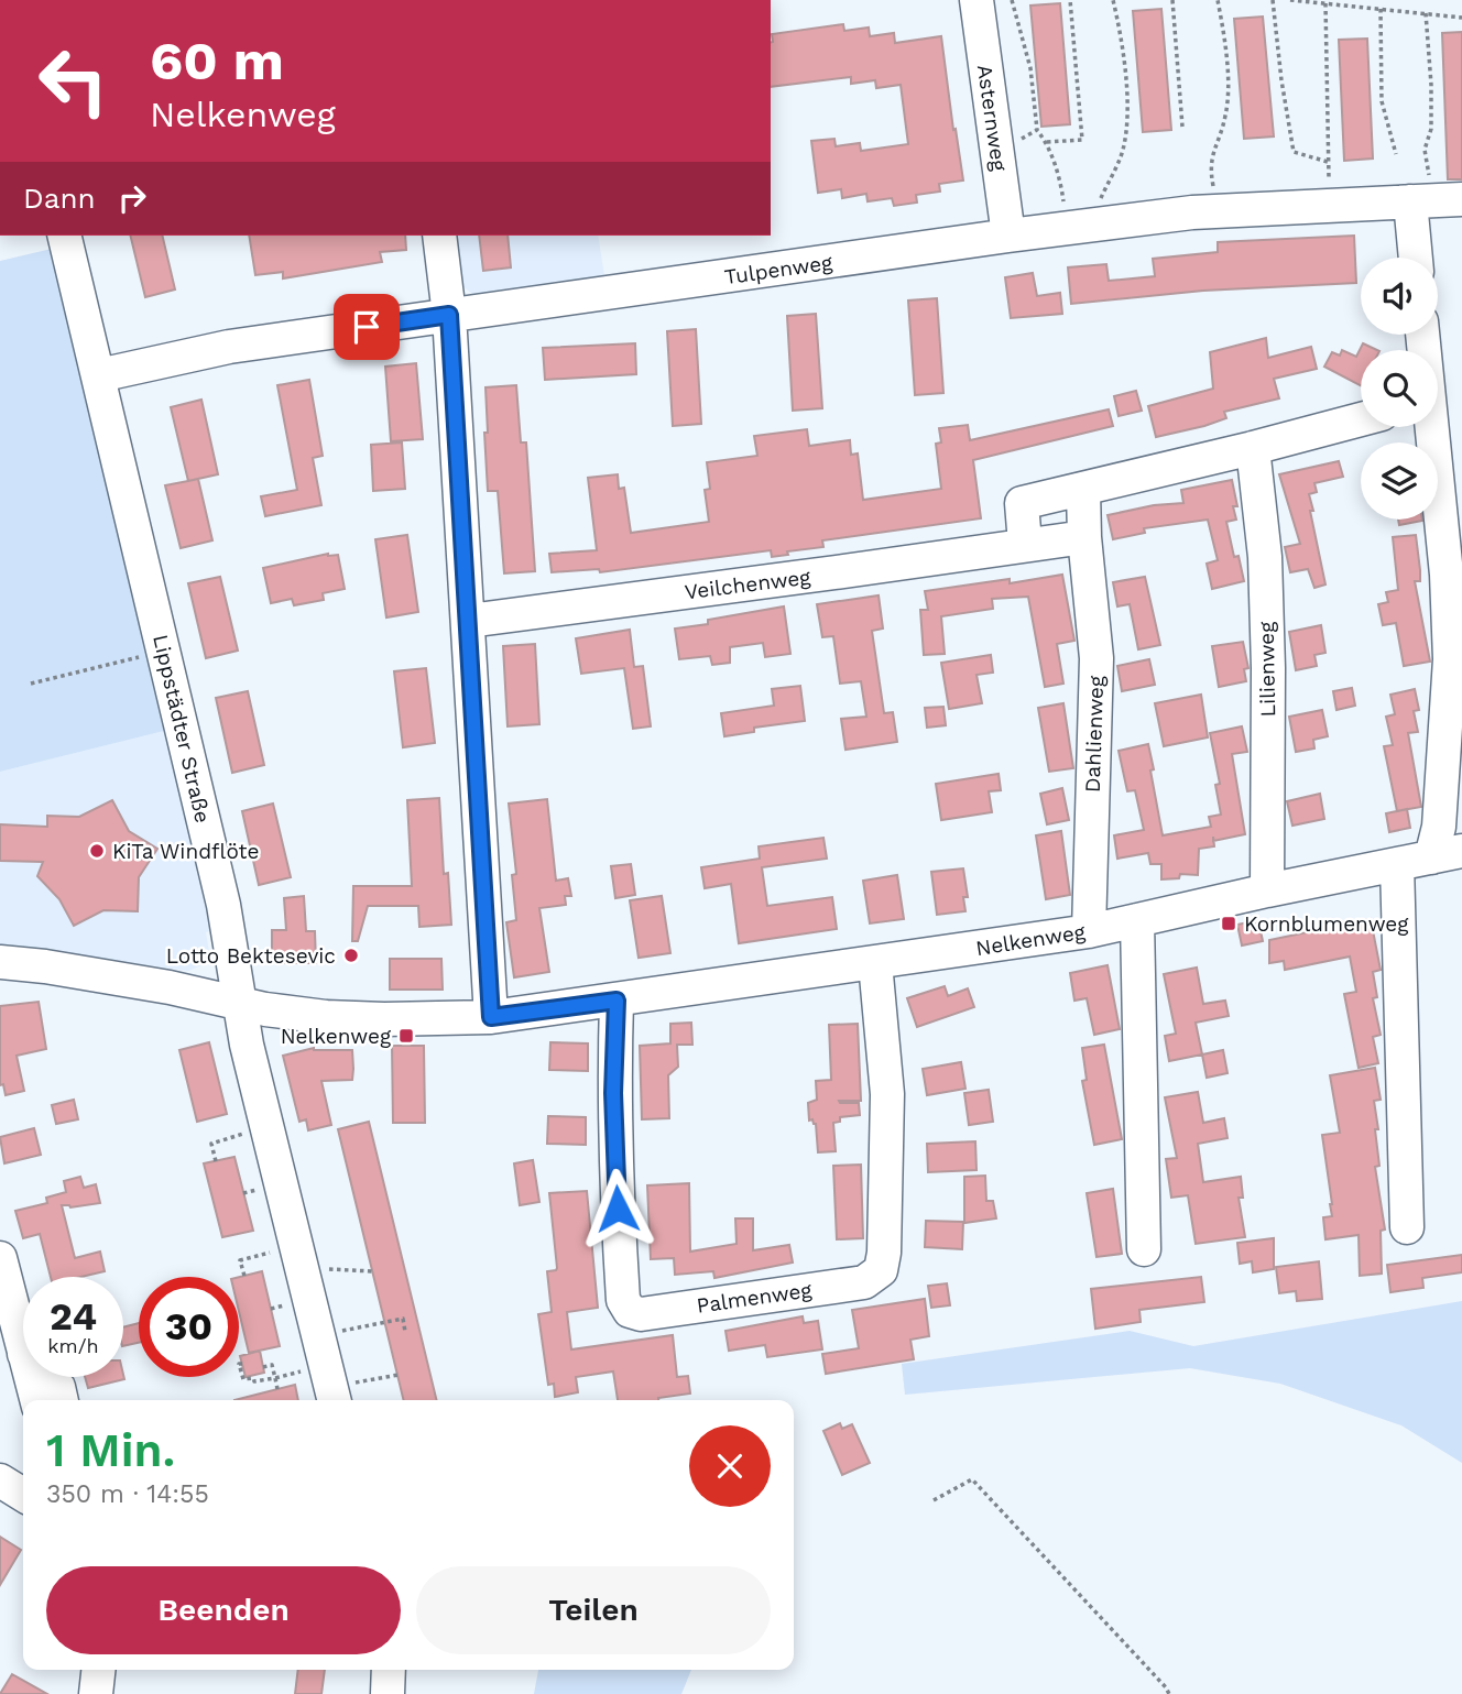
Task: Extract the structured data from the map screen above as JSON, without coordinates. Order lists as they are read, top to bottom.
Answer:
{
  "streets": {
    "street": [
      "Asternweg",
      "Tulpenweg",
      "Veilchenweg",
      "Lilienweg",
      "Lippstädter Straße",
      "Dahlienweg",
      "Nelkenweg",
      "Palmenweg"
    ]
  },
  "crossings": [
    ["Asternweg", "Tulpenweg"],
    ["Tulpenweg", "Lippstädter Straße"],
    ["Veilchenweg", "Dahlienweg"],
    ["Lilienweg", "Nelkenweg"],
    ["Lippstädter Straße", "Nelkenweg"],
    ["Dahlienweg", "Nelkenweg"],
    ["Nelkenweg", "Palmenweg"]
  ],
  "places": {
    "other": ["KiTa Windflöte", "Lotto Bektesevic"],
    "transit": ["Kornblumenweg", "Nelkenweg"]
  },
  "page": {
    "turn": ["60 m", "Nelkenweg"],
    "then": "Dann",
    "speed": "24 km/h",
    "limit": "30",
    "heading": ["1 Min.", "350 m · 14:55"],
    "buttons": ["Beenden", "Teilen"]
  }
}
